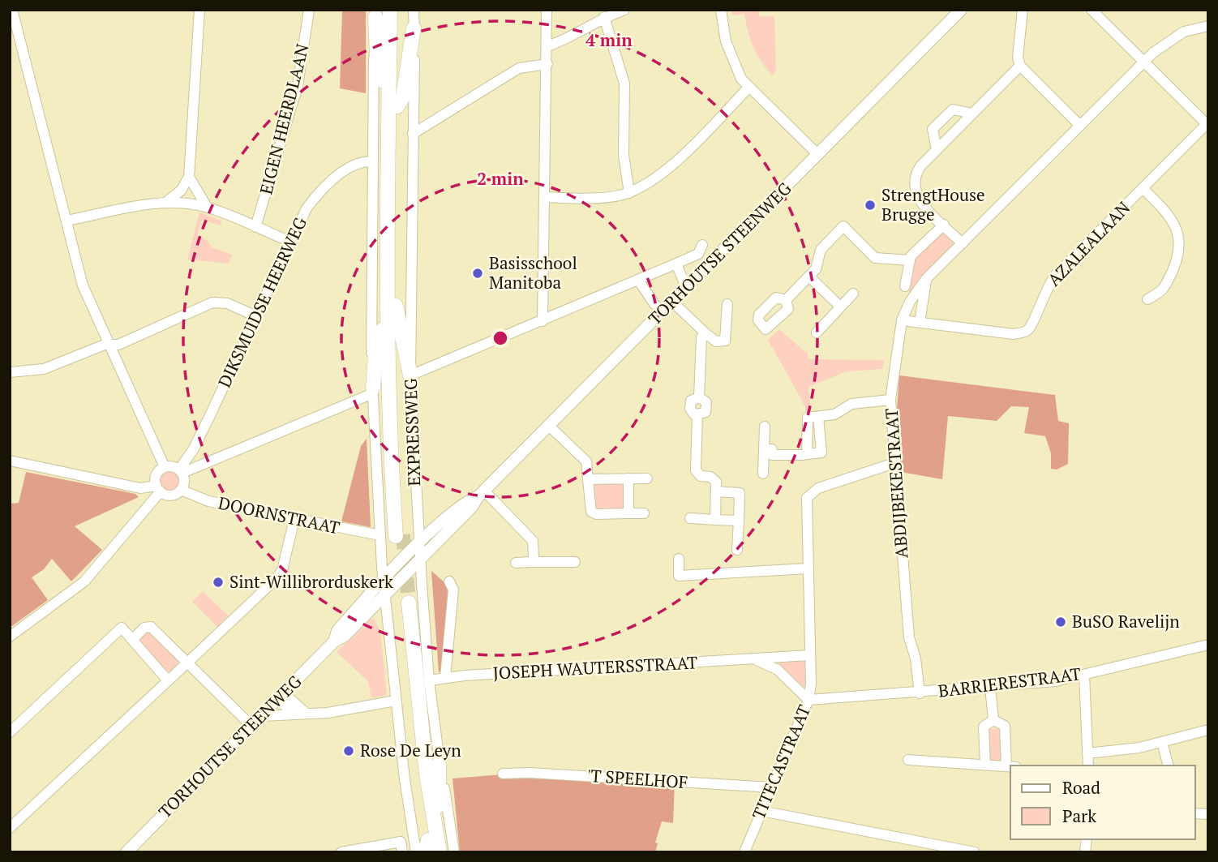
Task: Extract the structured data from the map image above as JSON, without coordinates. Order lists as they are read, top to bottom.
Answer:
{
  "streets": {
    "highway": ["EXPRESSWEG"],
    "main road": ["TORHOUTSE STEENWEG"],
    "street": [
      "EIGEN HEERDLAAN",
      "AZALEALAAN",
      "DIKSMUIDSE HEERWEG",
      "ABDIJBEKESTRAAT",
      "DOORNSTRAAT",
      "JOSEPH WAUTERSSTRAAT",
      "BARRIERESTRAAT",
      "TITECASTRAAT",
      "'T SPEELHOF"
    ]
  },
  "crossings": [
    ["AZALEALAAN", "ABDIJBEKESTRAAT"],
    ["TORHOUTSE STEENWEG", "EXPRESSWEG"],
    ["DIKSMUIDSE HEERWEG", "DOORNSTRAAT"],
    ["EXPRESSWEG", "JOSEPH WAUTERSSTRAAT"],
    ["ABDIJBEKESTRAAT", "BARRIERESTRAAT"],
    ["ABDIJBEKESTRAAT", "TITECASTRAAT"],
    ["JOSEPH WAUTERSSTRAAT", "BARRIERESTRAAT"],
    ["JOSEPH WAUTERSSTRAAT", "TITECASTRAAT"],
    ["BARRIERESTRAAT", "TITECASTRAAT"],
    ["TITECASTRAAT", "'T SPEELHOF"]
  ],
  "places": [
    "StrengtHouse Brugge",
    "Basisschool Manitoba",
    "Sint-Willibrorduskerk",
    "BuSO Ravelijn",
    "Rose De Leyn"
  ],
  "legend": ["Road", "Park"],
  "rings": ["4 min", "2 min"]
}
